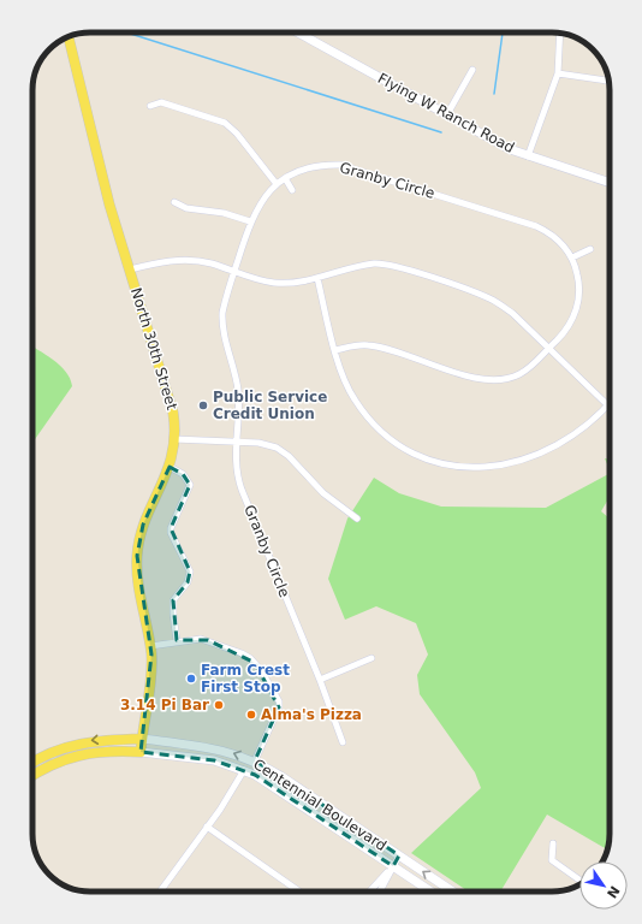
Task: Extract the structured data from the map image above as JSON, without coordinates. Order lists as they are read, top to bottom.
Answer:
{
  "streets": {
    "main road": ["Flying W Ranch Road", "North 30th Street", "Centennial Boulevard"],
    "street": ["Granby Circle"]
  },
  "crossings": [
    ["North 30th Street", "Centennial Boulevard"]
  ],
  "places": [
    "Public Service Credit Union",
    "Farm Crest First Stop",
    "3.14 Pi Bar",
    "Alma's Pizza"
  ],
  "north": "bottom right"
}
